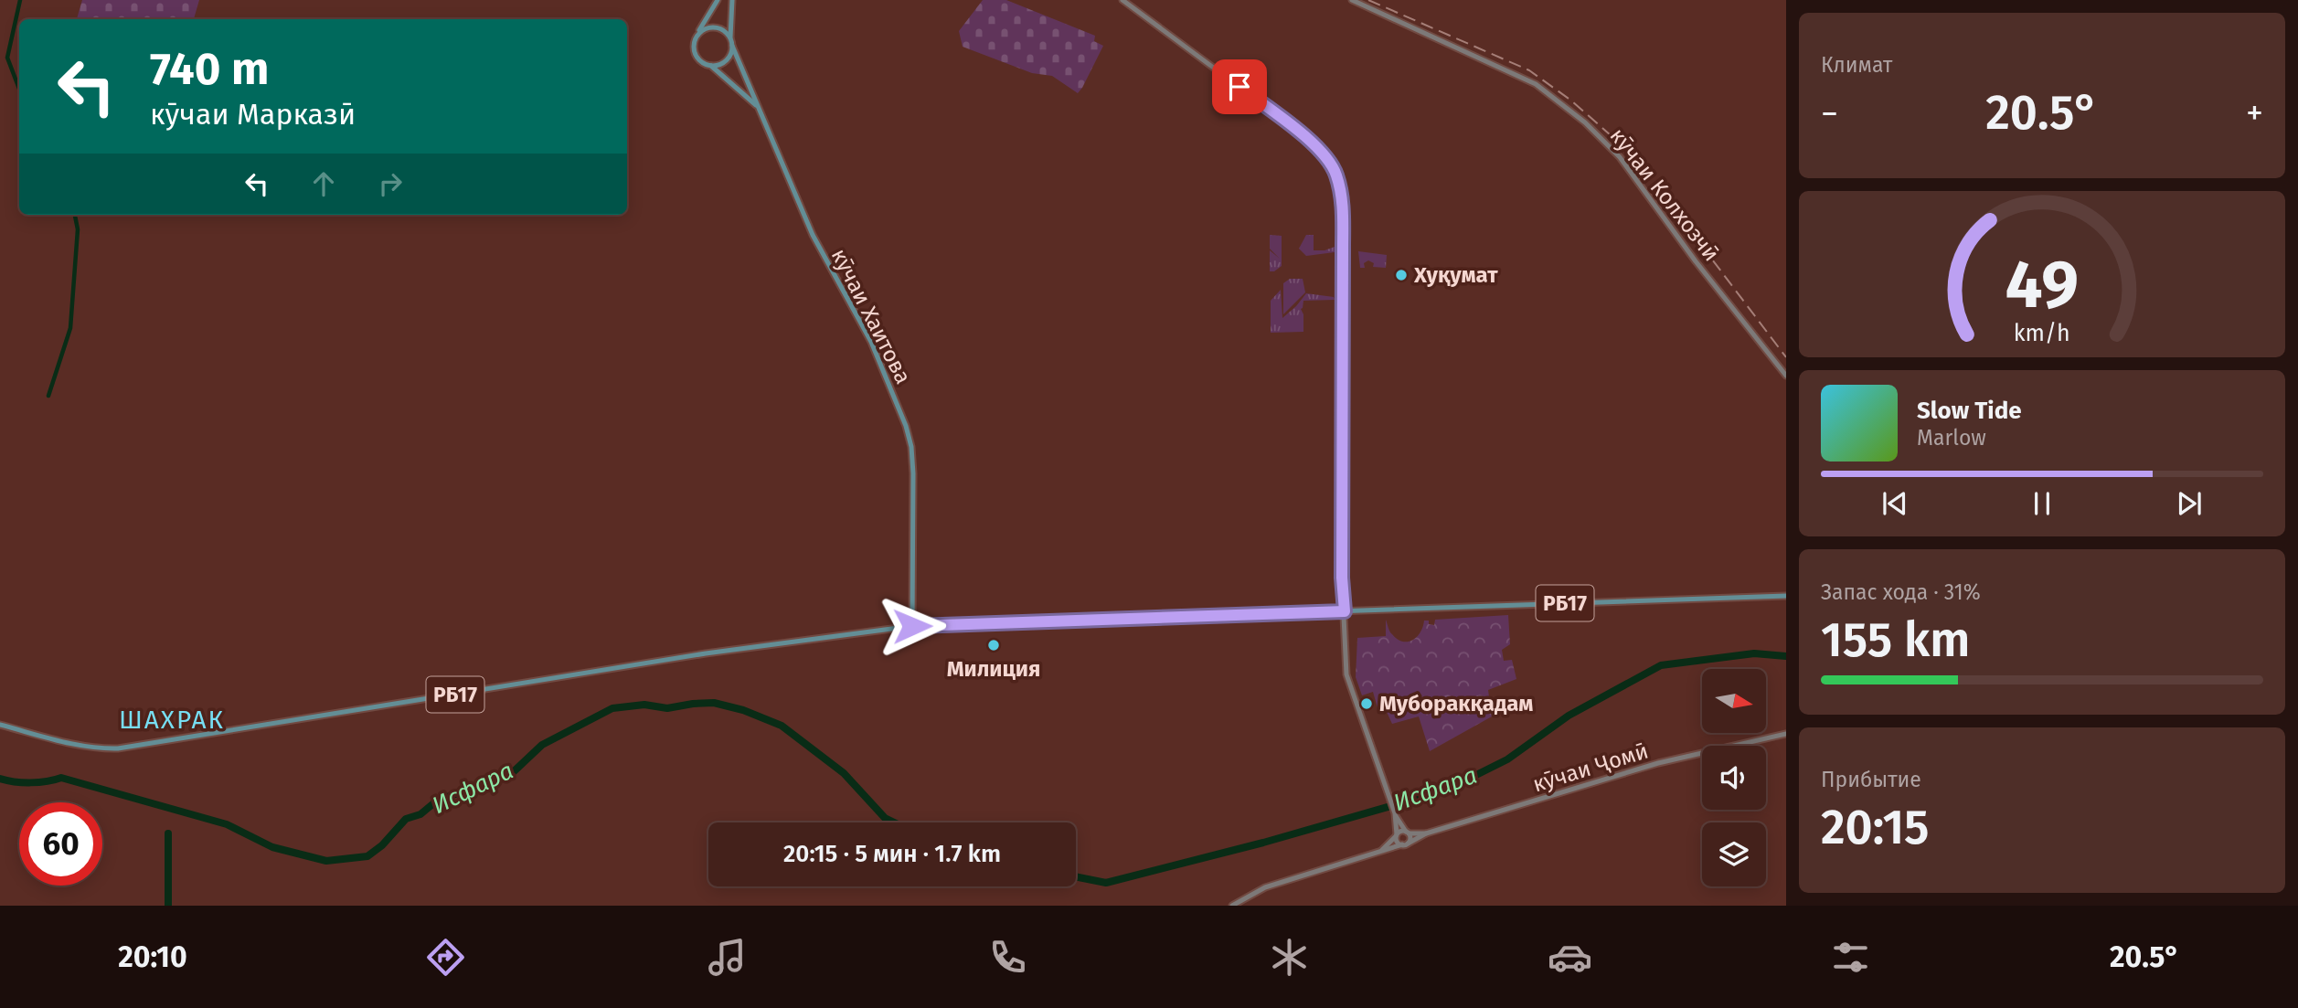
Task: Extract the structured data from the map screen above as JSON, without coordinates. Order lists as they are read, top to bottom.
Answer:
{
  "streets": {
    "main road": [
      "кӯчаи Колхозчӣ",
      "кӯчаи Хаитова",
      "РБ17",
      "кӯчаи Ҷомӣ"
    ]
  },
  "crossings": [
    ["кӯчаи Хаитова", "РБ17"]
  ],
  "districts": ["ШАХРАК"],
  "water": ["Исфара"],
  "places": ["Хуқумат", "Милиция", "Муборакқадам"],
  "north": "right",
  "page": {
    "tile": [
      "Климат",
      ["Запас хода · 31%", "155 km"],
      ["Прибытие", "20:15"]
    ],
    "turn": ["740 m", "кӯчаи Марказӣ"],
    "heat": ["−", "20.5°", "+"],
    "song": ["Slow Tide", "Marlow"],
    "limit": "60",
    "trip": "20:15 · 5 мин · 1.7 km",
    "tabs": ["20:10", "20.5°"],
    "gauge": ["49", "km/h"]
  }
}
